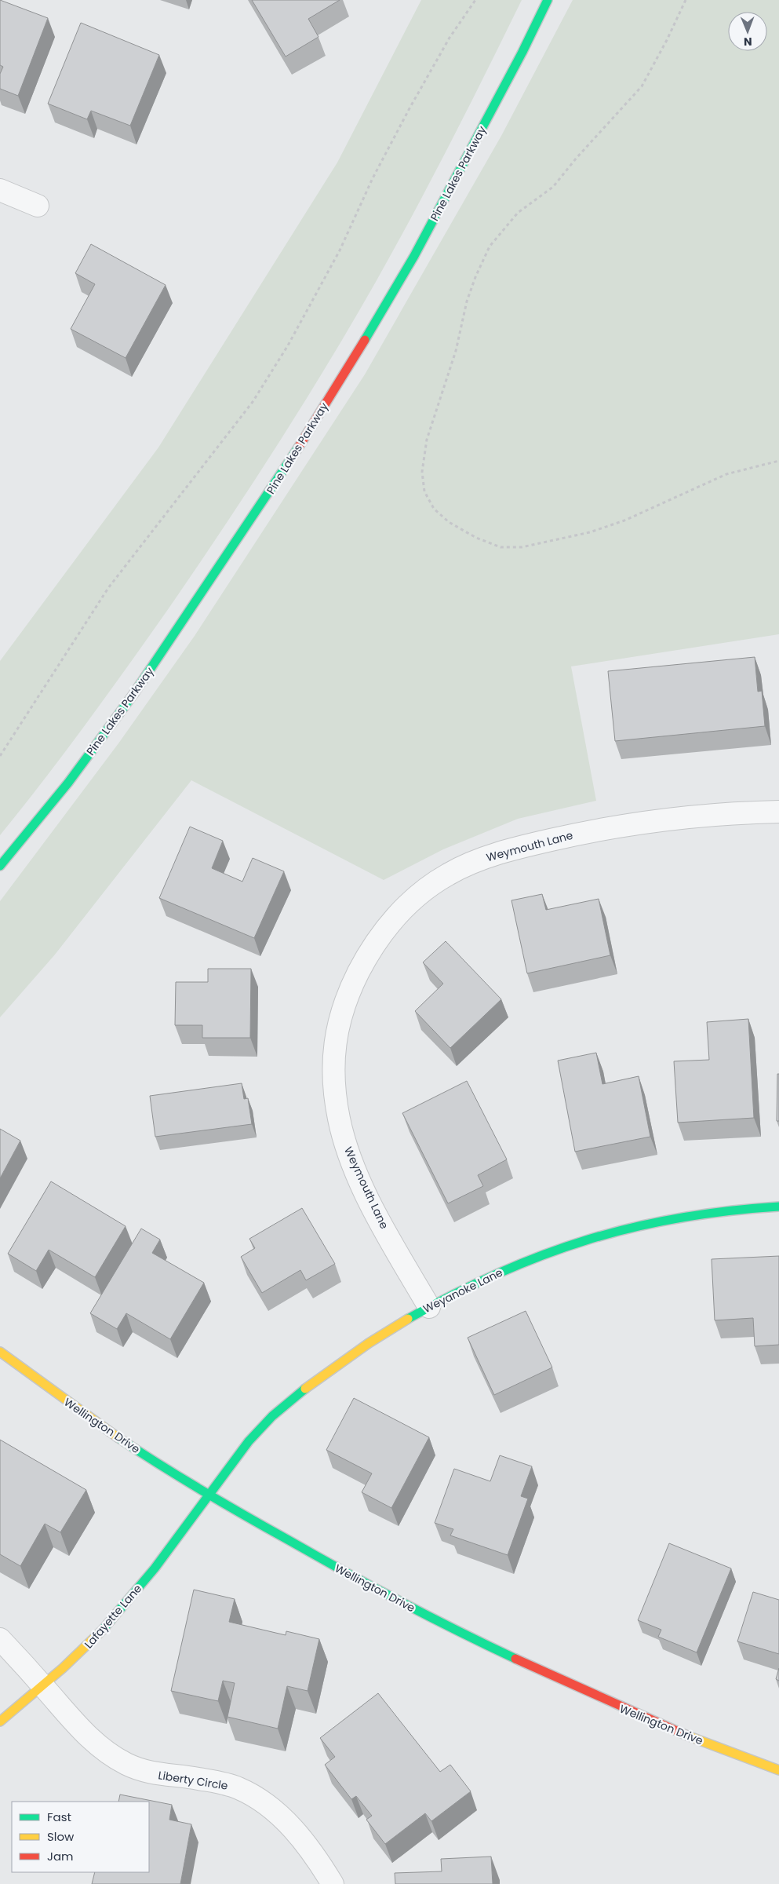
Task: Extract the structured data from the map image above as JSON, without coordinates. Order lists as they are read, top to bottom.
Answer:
{
  "streets": {
    "street": [
      "Pine Lakes Parkway",
      "Weymouth Lane",
      "Weyanoke Lane",
      "Wellington Drive",
      "Lafayette Lane",
      "Liberty Circle"
    ]
  },
  "crossings": [
    ["Weymouth Lane", "Weyanoke Lane"],
    ["Weyanoke Lane", "Wellington Drive"],
    ["Weyanoke Lane", "Lafayette Lane"],
    ["Wellington Drive", "Lafayette Lane"],
    ["Lafayette Lane", "Liberty Circle"]
  ],
  "legend": ["Fast", "Slow", "Jam"],
  "north": "bottom"
}
